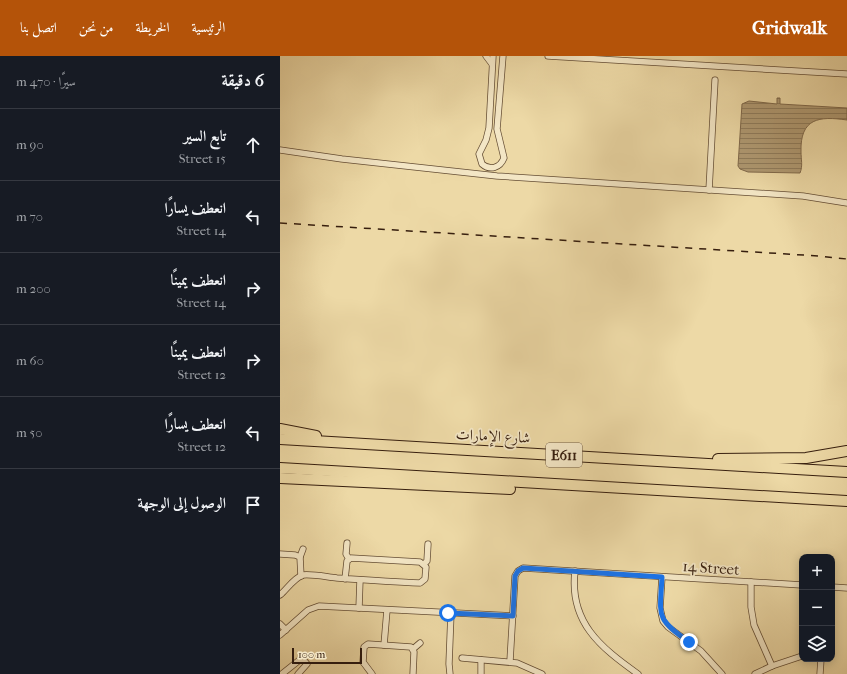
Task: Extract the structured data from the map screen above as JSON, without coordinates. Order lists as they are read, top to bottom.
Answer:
{
  "streets": {
    "highway": ["شارع الإمارات", "E611"],
    "street": ["14 Street"]
  },
  "scale_bar": "100 m",
  "page": {
    "header": "Gridwalk",
    "nav": [
      "الرئيسية",
      "الخريطة",
      "من نحن",
      "اتصل بنا"
    ],
    "heading": ["6 دقيقة", "سيرًا · 470 m"],
    "list": [
      ["تابع السير", "15 Street", "90 m"],
      ["انعطف يسارًا", "14 Street", "70 m"],
      ["انعطف يمينًا", "14 Street", "200 m"],
      ["انعطف يمينًا", "12 Street", "60 m"],
      ["انعطف يسارًا", "12 Street", "50 m"],
      "الوصول إلى الوجهة"
    ],
    "map_buttons": ["+", "−"],
    "scale": "100 m"
  }
}
